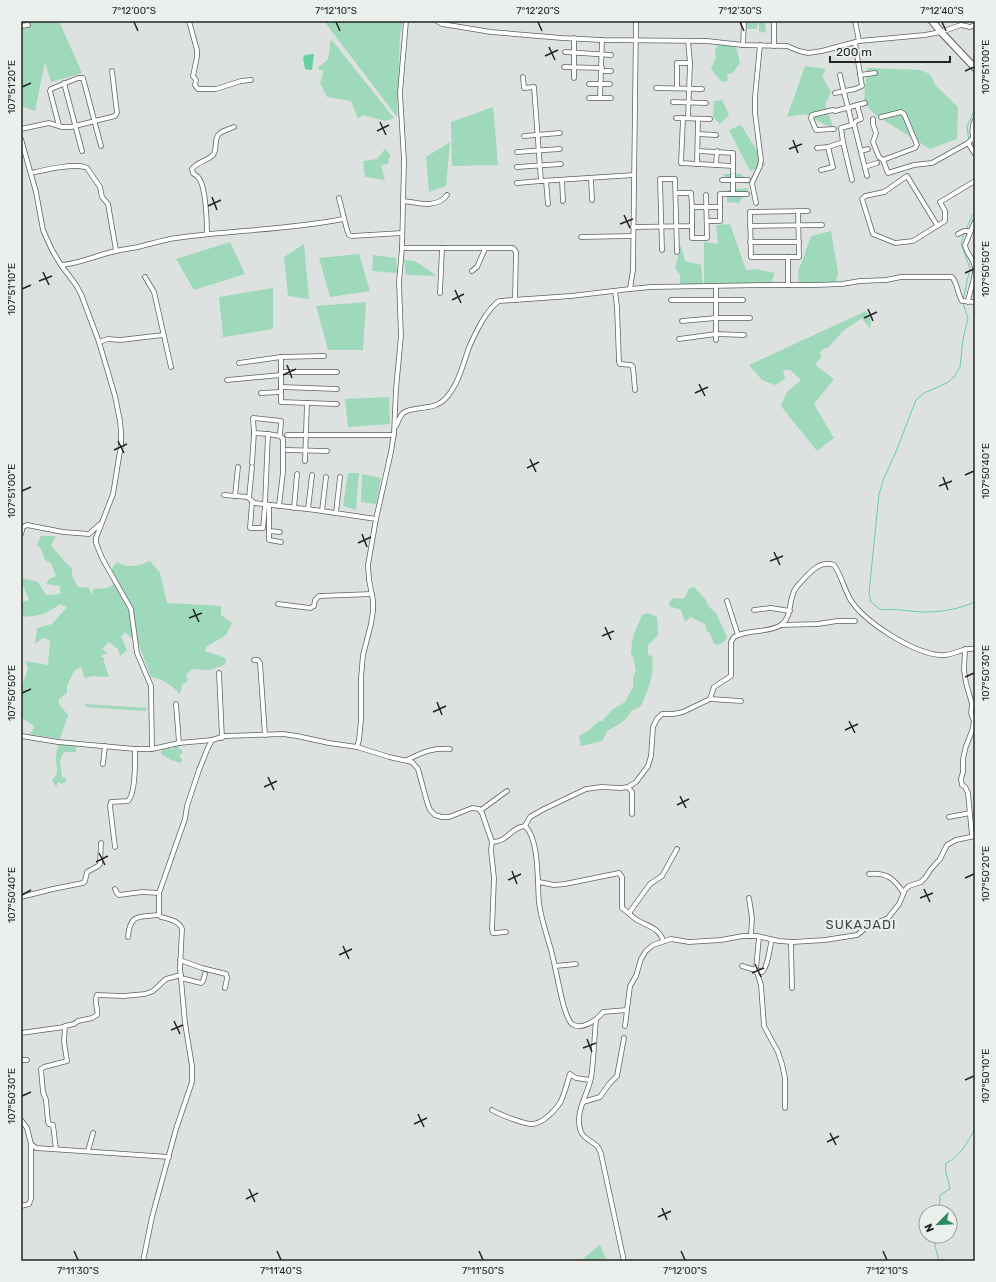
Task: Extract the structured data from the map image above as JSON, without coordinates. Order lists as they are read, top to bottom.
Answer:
{
  "districts": ["SUKAJADI"],
  "scale_bar": "200 m",
  "north": "bottom left",
  "coordinates": [
    "7°12'00\"S",
    "7°12'10\"S",
    "7°12'20\"S",
    "7°12'30\"S",
    "7°12'40\"S",
    "107°51'00\"E",
    "107°51'20\"E",
    "107°50'50\"E",
    "107°51'10\"E",
    "107°50'40\"E",
    "107°50'30\"E",
    "107°50'20\"E",
    "107°50'10\"E",
    "7°11'30\"S",
    "7°11'40\"S",
    "7°11'50\"S"
  ]
}
